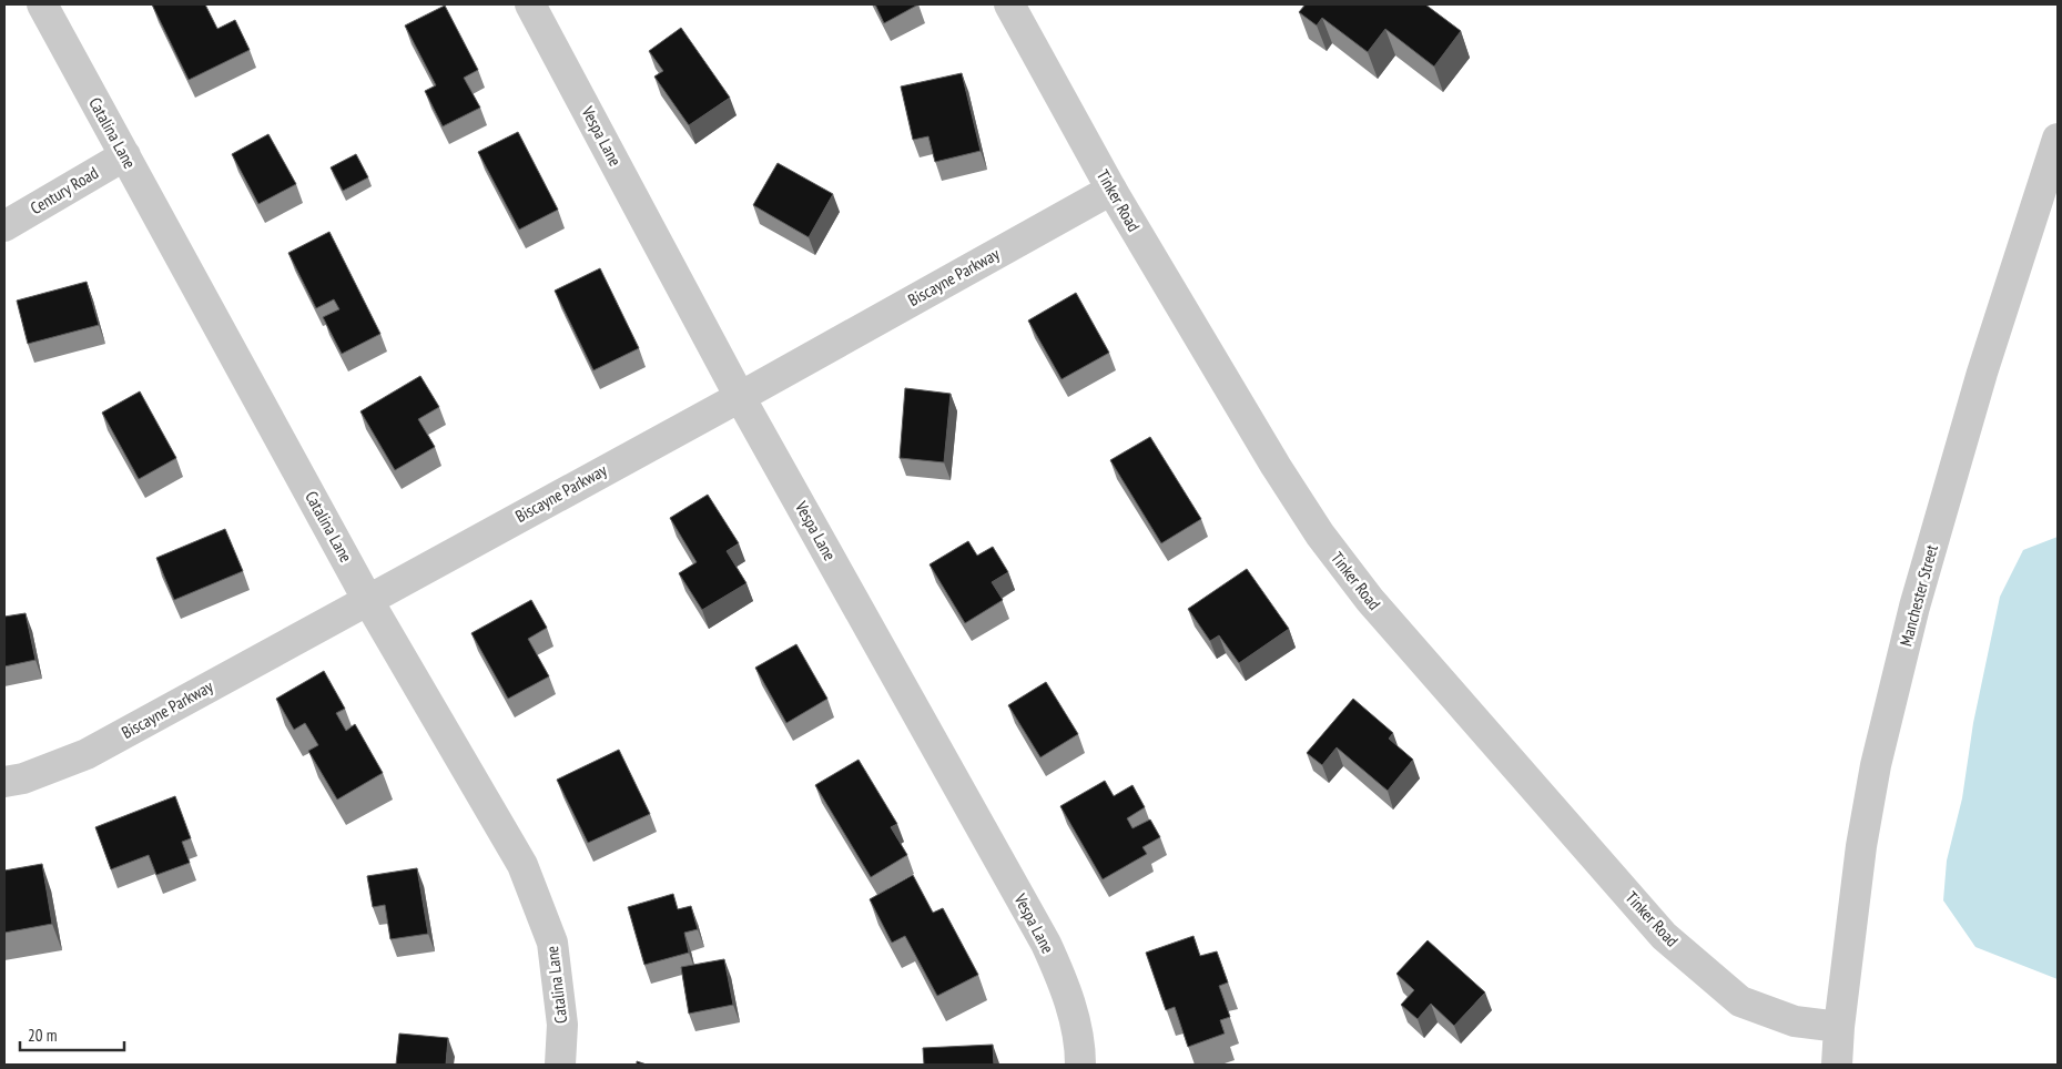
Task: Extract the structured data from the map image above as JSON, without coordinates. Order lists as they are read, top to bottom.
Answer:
{
  "streets": {
    "street": [
      "Catalina Lane",
      "Vespa Lane",
      "Century Road",
      "Tinker Road",
      "Biscayne Parkway",
      "Manchester Street"
    ]
  },
  "crossings": [
    ["Catalina Lane", "Century Road"],
    ["Catalina Lane", "Biscayne Parkway"],
    ["Vespa Lane", "Biscayne Parkway"],
    ["Tinker Road", "Biscayne Parkway"],
    ["Tinker Road", "Manchester Street"]
  ],
  "scale_bar": "20 m"
}
